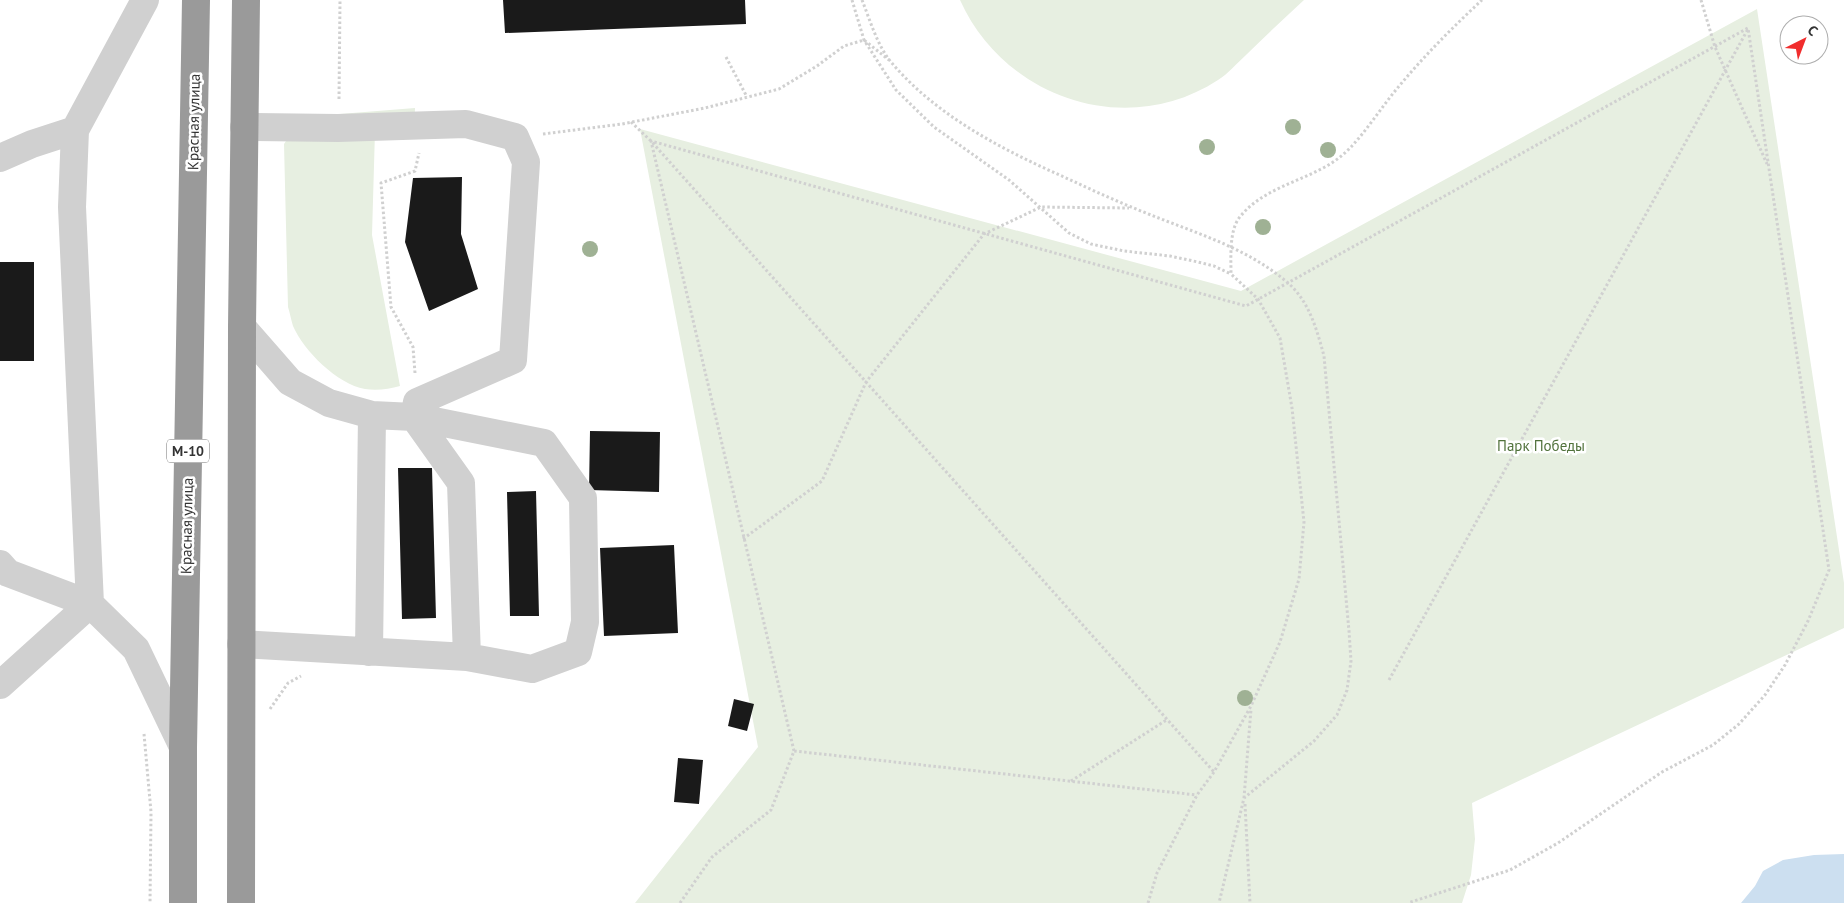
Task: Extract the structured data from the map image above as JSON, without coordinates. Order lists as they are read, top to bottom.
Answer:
{
  "streets": {
    "highway": ["Красная улица", "М-10"]
  },
  "parks": ["Парк Победы"],
  "north": "top right"
}
